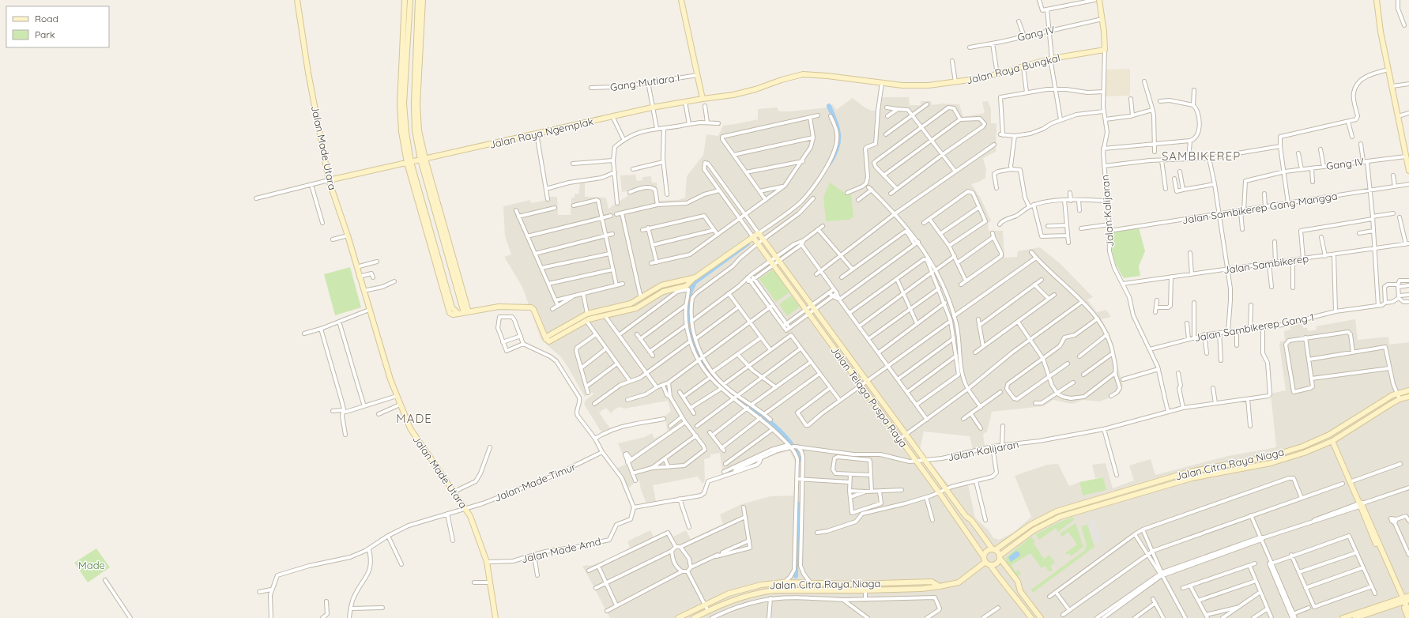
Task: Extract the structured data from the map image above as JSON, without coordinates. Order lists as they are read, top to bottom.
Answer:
{
  "streets": {
    "street": [
      "Gang IV",
      "Jalan Raya Bungkal",
      "Gang Mutiara I",
      "Jalan Raya Ngemplak",
      "Jalan Made Utara",
      "Jalan Sambikerep Gang Mangga",
      "Jalan Kalijaran",
      "Jalan Sambikerep",
      "Jalan Sambikerep Gang 1",
      "Jalan Telaga Puspa Raya",
      "Jalan Citra Raya Niaga",
      "Jalan Made Timur",
      "Jalan Made Amd"
    ]
  },
  "crossings": [
    ["Gang IV", "Jalan Sambikerep Gang Mangga"],
    ["Gang IV", "Jalan Kalijaran"],
    ["Jalan Raya Bungkal", "Jalan Raya Ngemplak"],
    ["Jalan Raya Bungkal", "Jalan Kalijaran"],
    ["Jalan Raya Ngemplak", "Jalan Made Utara"],
    ["Jalan Made Utara", "Jalan Made Timur"],
    ["Jalan Made Utara", "Jalan Made Amd"],
    ["Jalan Sambikerep Gang Mangga", "Jalan Kalijaran"],
    ["Jalan Kalijaran", "Jalan Sambikerep"],
    ["Jalan Kalijaran", "Jalan Sambikerep Gang 1"],
    ["Jalan Kalijaran", "Jalan Telaga Puspa Raya"],
    ["Jalan Telaga Puspa Raya", "Jalan Citra Raya Niaga"]
  ],
  "districts": ["SAMBIKEREP", "MADE"],
  "parks": ["Made"],
  "legend": ["Road", "Park"]
}
